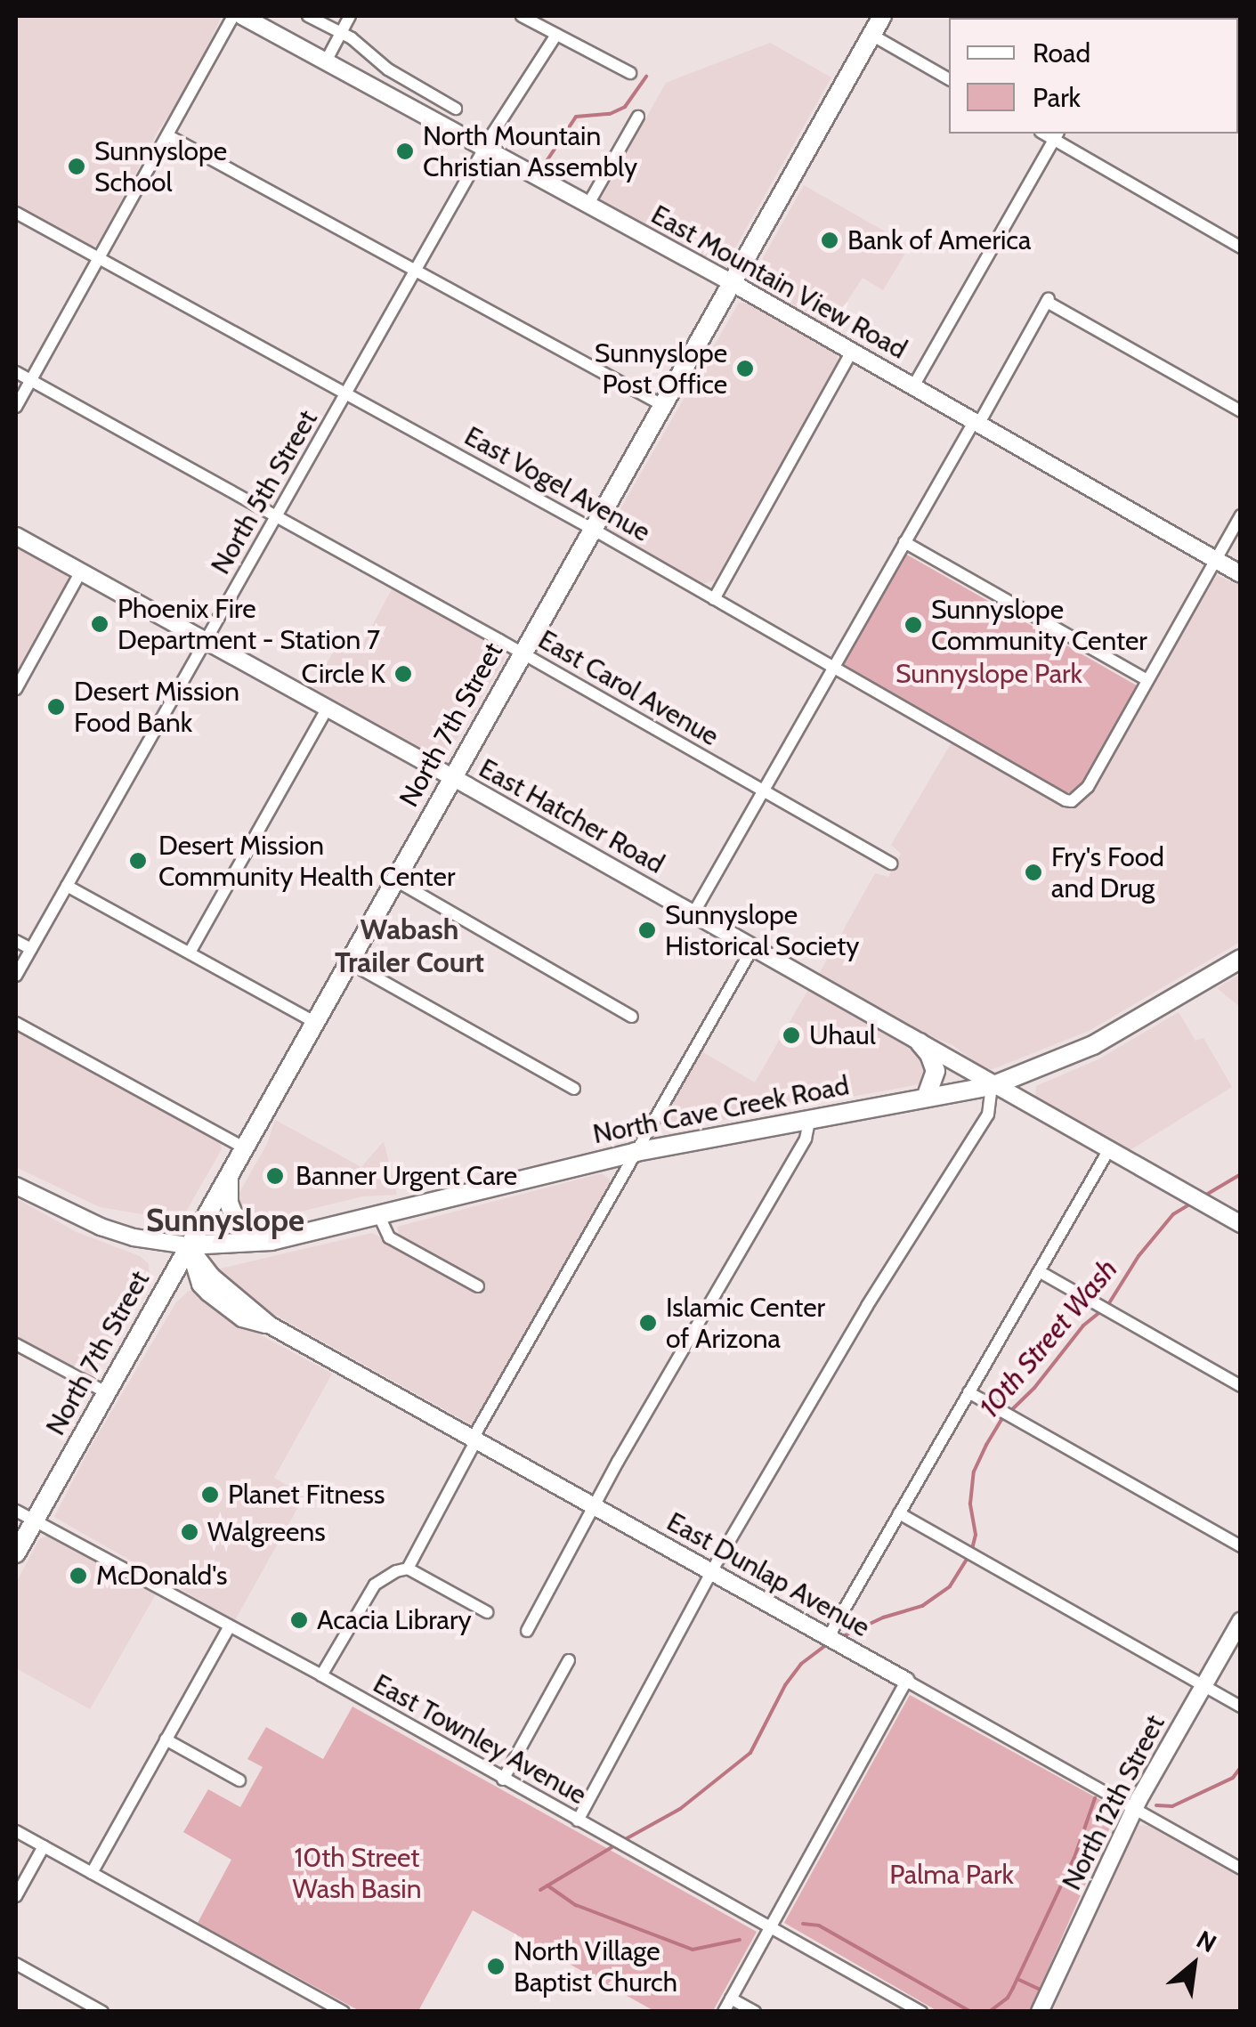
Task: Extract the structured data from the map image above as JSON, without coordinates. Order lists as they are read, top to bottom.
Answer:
{
  "streets": {
    "main road": ["North 7th Street", "North Cave Creek Road"],
    "street": [
      "East Mountain View Road",
      "East Vogel Avenue",
      "North 5th Street",
      "East Carol Avenue",
      "East Hatcher Road",
      "East Dunlap Avenue",
      "East Townley Avenue",
      "North 12th Street"
    ]
  },
  "crossings": [
    ["East Mountain View Road", "North 5th Street"],
    ["East Mountain View Road", "North 7th Street"],
    ["East Vogel Avenue", "North 5th Street"],
    ["East Vogel Avenue", "North 7th Street"],
    ["North 5th Street", "East Carol Avenue"],
    ["North 5th Street", "East Hatcher Road"],
    ["East Carol Avenue", "North 7th Street"],
    ["North 7th Street", "East Hatcher Road"],
    ["North 7th Street", "North Cave Creek Road"],
    ["North 7th Street", "East Dunlap Avenue"],
    ["North 7th Street", "East Townley Avenue"],
    ["East Hatcher Road", "North Cave Creek Road"],
    ["North Cave Creek Road", "East Dunlap Avenue"],
    ["East Dunlap Avenue", "North 12th Street"]
  ],
  "districts": ["Wabash Trailer Court", "Sunnyslope"],
  "water": ["10th Street Wash"],
  "parks": ["Sunnyslope Park", "10th Street Wash Basin", "Palma Park"],
  "places": [
    "North Mountain Christian Assembly",
    "Sunnyslope School",
    "Bank of America",
    "Sunnyslope Post Office",
    "Phoenix Fire Department - Station 7",
    "Sunnyslope Community Center",
    "Circle K",
    "Desert Mission Food Bank",
    "Desert Mission Community Health Center",
    "Fry's Food and Drug",
    "Sunnyslope Historical Society",
    "Uhaul",
    "Banner Urgent Care",
    "Islamic Center of Arizona",
    "Planet Fitness",
    "Walgreens",
    "McDonald's",
    "Acacia Library",
    "North Village Baptist Church"
  ],
  "legend": ["Road", "Park"],
  "north": "top right"
}
